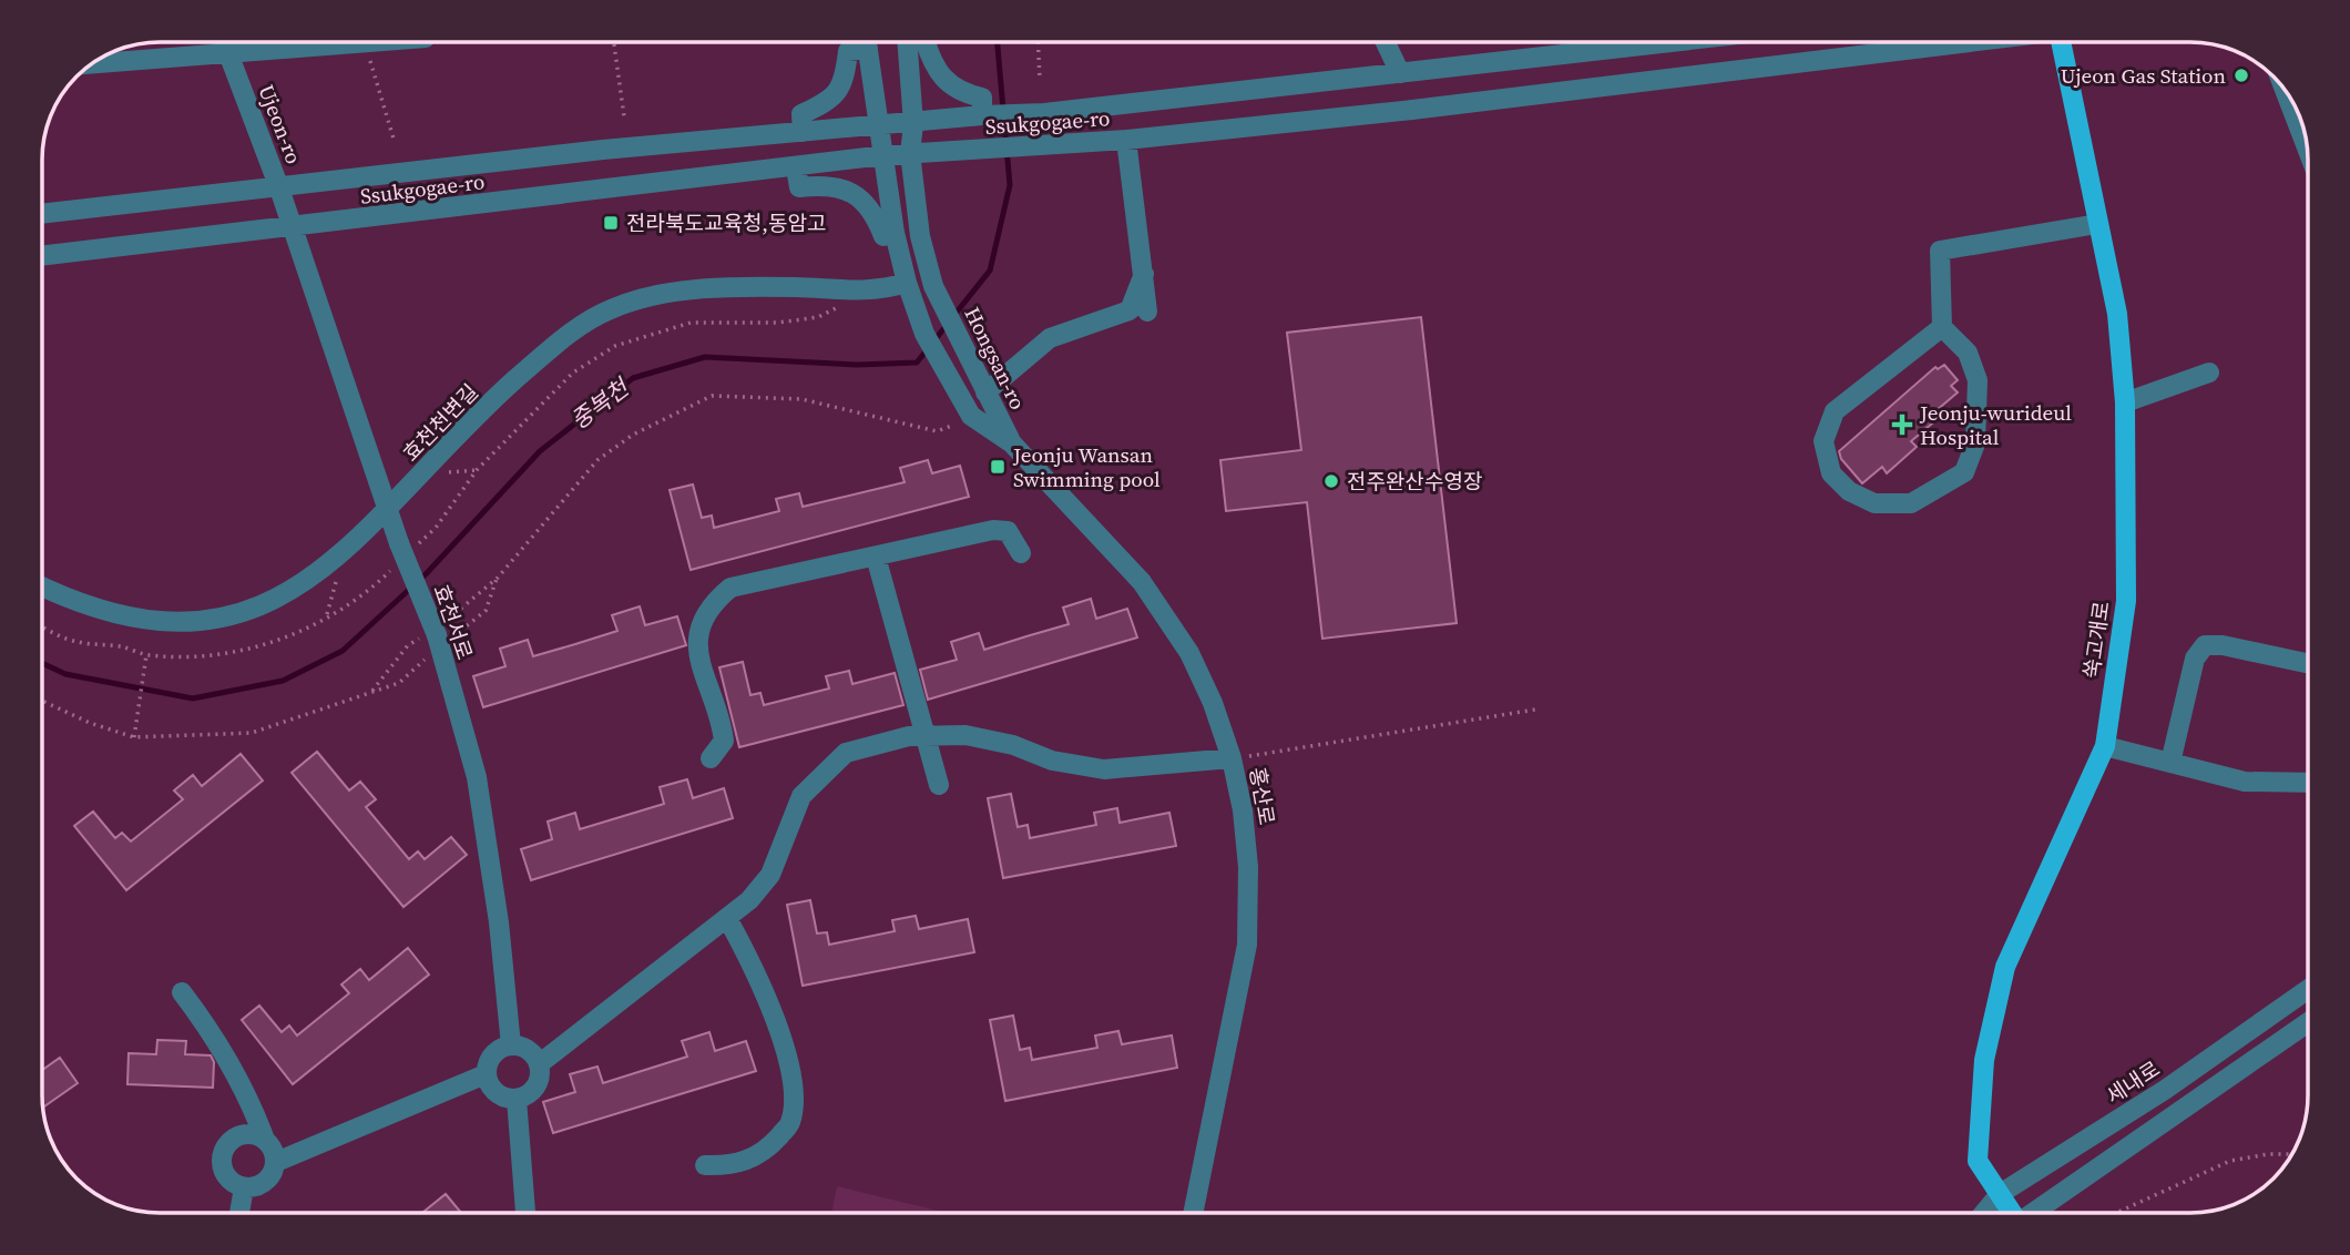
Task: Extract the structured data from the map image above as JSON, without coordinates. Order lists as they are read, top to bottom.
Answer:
{
  "streets": {
    "main road": ["쑥고개로"],
    "street": [
      "Ssukgogae-ro",
      "Ujeon-ro",
      "Hongsan-ro",
      "효천천변길",
      "효천서로",
      "홍산로",
      "세내로"
    ]
  },
  "crossings": [
    ["Ssukgogae-ro", "Ujeon-ro"],
    ["Ssukgogae-ro", "Hongsan-ro"],
    ["Ssukgogae-ro", "효천서로"],
    ["Ujeon-ro", "효천서로"],
    ["Hongsan-ro", "효천천변길"],
    ["Hongsan-ro", "홍산로"],
    ["효천천변길", "효천서로"],
    ["쑥고개로", "세내로"]
  ],
  "water": ["중복천"],
  "places": {
    "other": ["Ujeon Gas Station", "전주완산수영장"],
    "transit": ["전라북도교육청,동암고", "Jeonju Wansan Swimming pool"],
    "health": ["Jeonju-wurideul Hospital"]
  }
}
